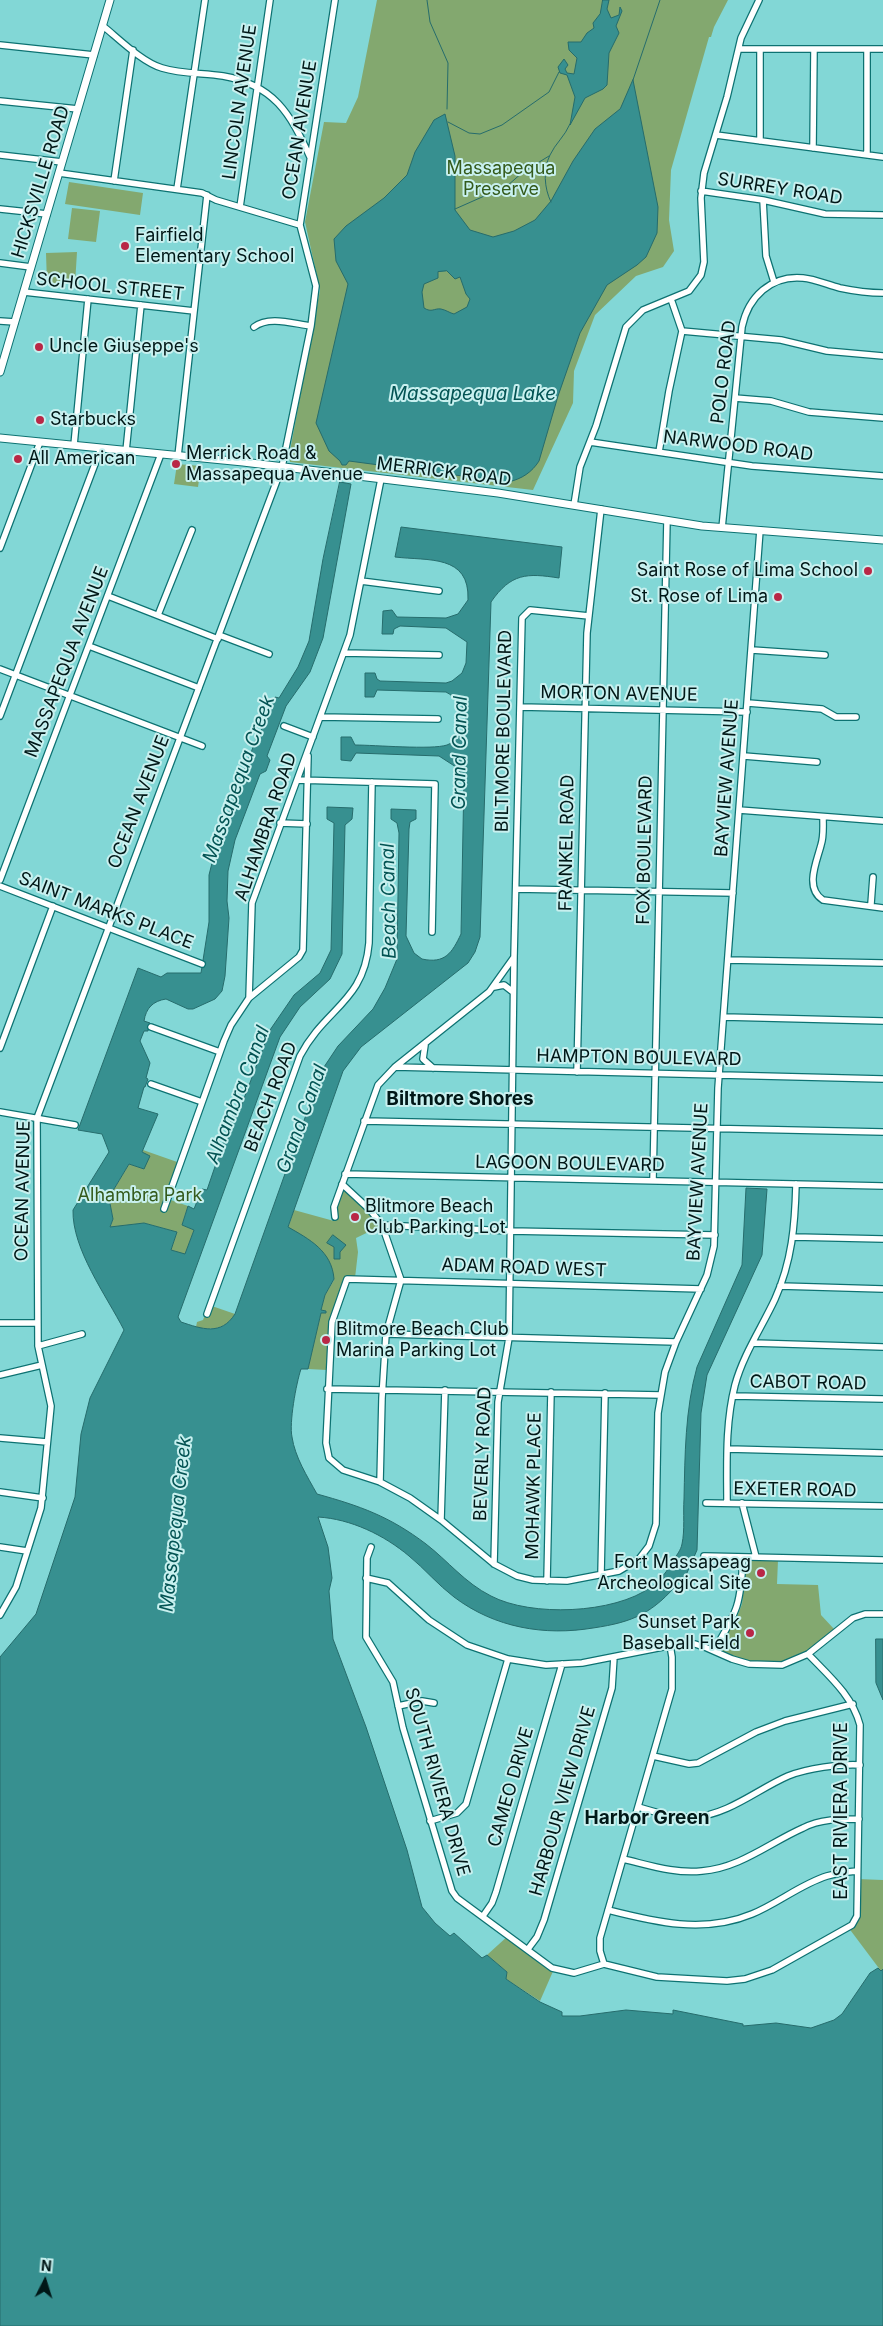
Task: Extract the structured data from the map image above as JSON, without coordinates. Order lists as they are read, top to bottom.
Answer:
{
  "streets": {
    "main road": ["HICKSVILLE ROAD", "MERRICK ROAD"],
    "street": [
      "LINCOLN AVENUE",
      "OCEAN AVENUE",
      "SURREY ROAD",
      "SCHOOL STREET",
      "POLO ROAD",
      "NARWOOD ROAD",
      "MASSAPEQUA AVENUE",
      "MORTON AVENUE",
      "BILTMORE BOULEVARD",
      "BAYVIEW AVENUE",
      "ALHAMBRA ROAD",
      "FRANKEL ROAD",
      "FOX BOULEVARD",
      "SAINT MARKS PLACE",
      "HAMPTON BOULEVARD",
      "BEACH ROAD",
      "LAGOON BOULEVARD",
      "ADAM ROAD WEST",
      "CABOT ROAD",
      "BEVERLY ROAD",
      "MOHAWK PLACE",
      "EXETER ROAD",
      "SOUTH RIVIERA DRIVE",
      "CAMEO DRIVE",
      "HARBOUR VIEW DRIVE",
      "EAST RIVIERA DRIVE"
    ]
  },
  "crossings": [
    ["OCEAN AVENUE", "MERRICK ROAD"],
    ["OCEAN AVENUE", "SAINT MARKS PLACE"],
    ["HICKSVILLE ROAD", "SCHOOL STREET"],
    ["POLO ROAD", "NARWOOD ROAD"],
    ["POLO ROAD", "MERRICK ROAD"],
    ["MERRICK ROAD", "MASSAPEQUA AVENUE"],
    ["MERRICK ROAD", "BAYVIEW AVENUE"],
    ["MERRICK ROAD", "ALHAMBRA ROAD"],
    ["MERRICK ROAD", "FOX BOULEVARD"],
    ["MORTON AVENUE", "BILTMORE BOULEVARD"],
    ["MORTON AVENUE", "BAYVIEW AVENUE"],
    ["MORTON AVENUE", "FRANKEL ROAD"],
    ["MORTON AVENUE", "FOX BOULEVARD"],
    ["BILTMORE BOULEVARD", "FRANKEL ROAD"],
    ["BILTMORE BOULEVARD", "BEVERLY ROAD"],
    ["BAYVIEW AVENUE", "HAMPTON BOULEVARD"],
    ["BAYVIEW AVENUE", "LAGOON BOULEVARD"],
    ["BAYVIEW AVENUE", "ADAM ROAD WEST"],
    ["BAYVIEW AVENUE", "BEVERLY ROAD"],
    ["BAYVIEW AVENUE", "MOHAWK PLACE"],
    ["FRANKEL ROAD", "HAMPTON BOULEVARD"],
    ["FOX BOULEVARD", "HAMPTON BOULEVARD"],
    ["FOX BOULEVARD", "LAGOON BOULEVARD"],
    ["HAMPTON BOULEVARD", "BEVERLY ROAD"],
    ["LAGOON BOULEVARD", "BEVERLY ROAD"],
    ["ADAM ROAD WEST", "BEVERLY ROAD"],
    ["SOUTH RIVIERA DRIVE", "CAMEO DRIVE"],
    ["SOUTH RIVIERA DRIVE", "HARBOUR VIEW DRIVE"],
    ["SOUTH RIVIERA DRIVE", "EAST RIVIERA DRIVE"]
  ],
  "districts": ["Biltmore Shores", "Harbor Green"],
  "water": [
    "Massapequa Lake",
    "Grand Canal",
    "Massapequa Creek",
    "Beach Canal",
    "Alhambra Canal"
  ],
  "parks": ["Massapequa Preserve", "Alhambra Park"],
  "places": [
    "Fairfield Elementary School",
    "Uncle Giuseppe's",
    "Starbucks",
    "All American",
    "Merrick Road & Massapequa Avenue",
    "Saint Rose of Lima School",
    "St. Rose of Lima",
    "Blitmore Beach Club Parking Lot",
    "Blitmore Beach Club Marina Parking Lot",
    "Fort Massapeag Archeological Site",
    "Sunset Park Baseball Field"
  ],
  "north": "top"
}
